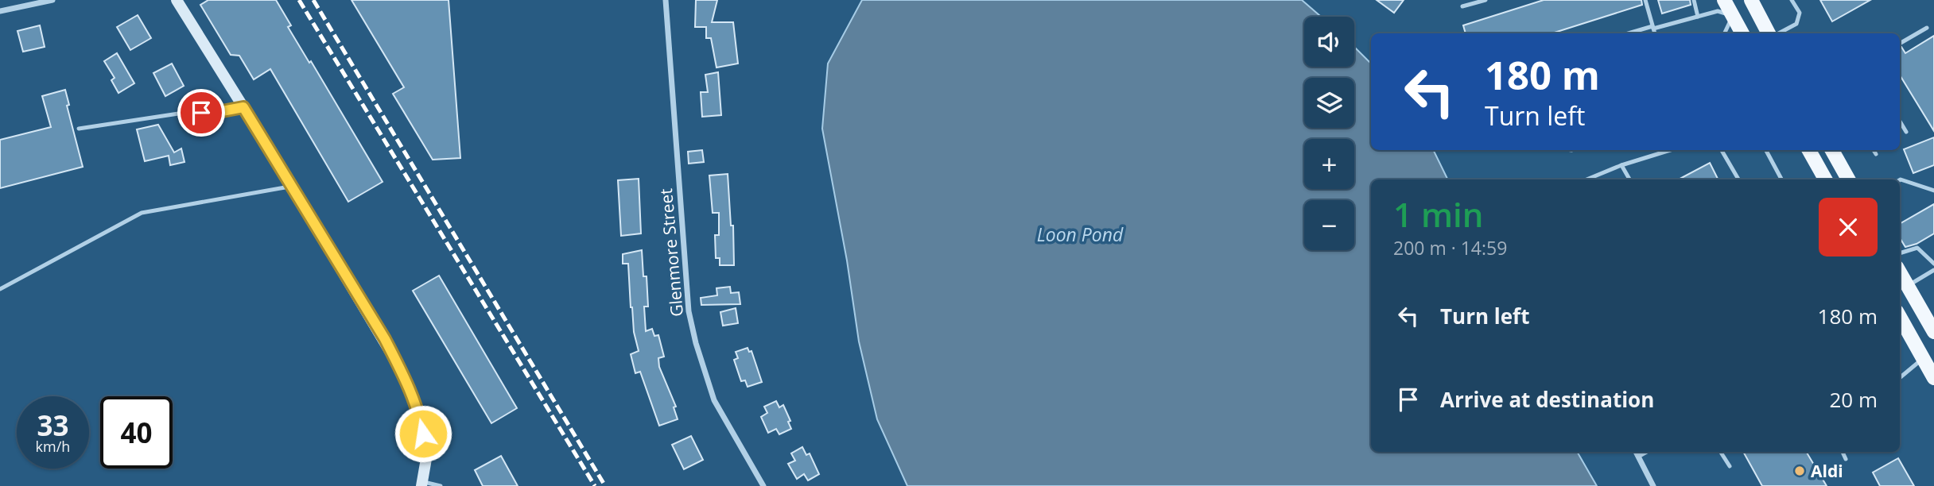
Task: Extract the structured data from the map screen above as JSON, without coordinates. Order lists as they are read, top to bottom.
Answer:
{
  "streets": {
    "street": ["Glenmore Street"]
  },
  "water": ["Loon Pond"],
  "places": ["Aldi"],
  "page": {
    "map_buttons": ["+", "−"],
    "turn": ["180 m", "Turn left"],
    "heading": ["1 min", "200 m · 14:59"],
    "list": [
      {
        "name": "Turn left",
        "value": "180 m"
      },
      {
        "name": "Arrive at destination",
        "value": "20 m"
      }
    ],
    "speed": "33 km/h",
    "limit": "40"
  }
}
